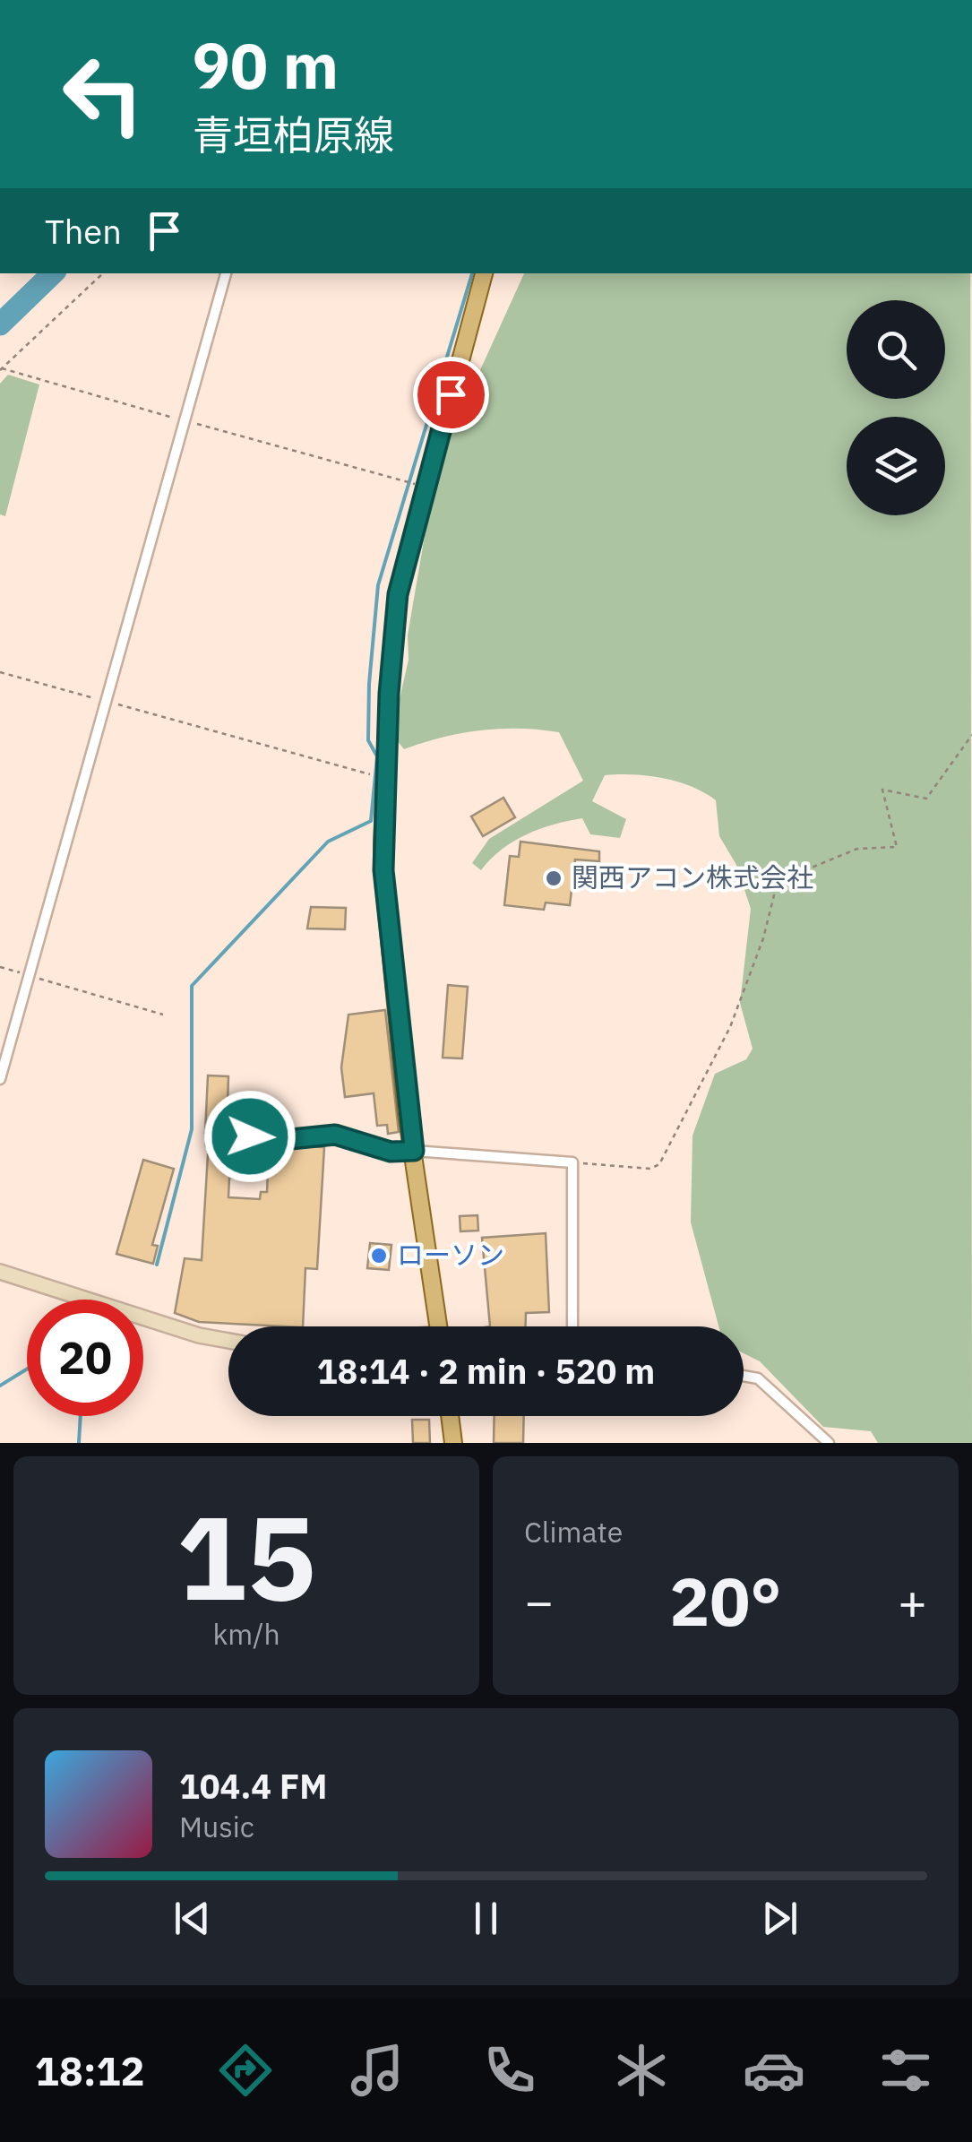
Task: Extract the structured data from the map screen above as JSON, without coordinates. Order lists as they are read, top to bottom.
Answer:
{
  "places": ["関西アコン株式会社", "ローソン"],
  "page": {
    "turn": ["90 m", "青垣柏原線"],
    "then": "Then",
    "limit": "20",
    "trip": "18:14 · 2 min · 520 m",
    "tile": [
      ["15", "km/h"],
      "Climate"
    ],
    "heat": ["−", "20°", "+"],
    "song": ["104.4 FM", "Music"],
    "tabs": "18:12"
  }
}
